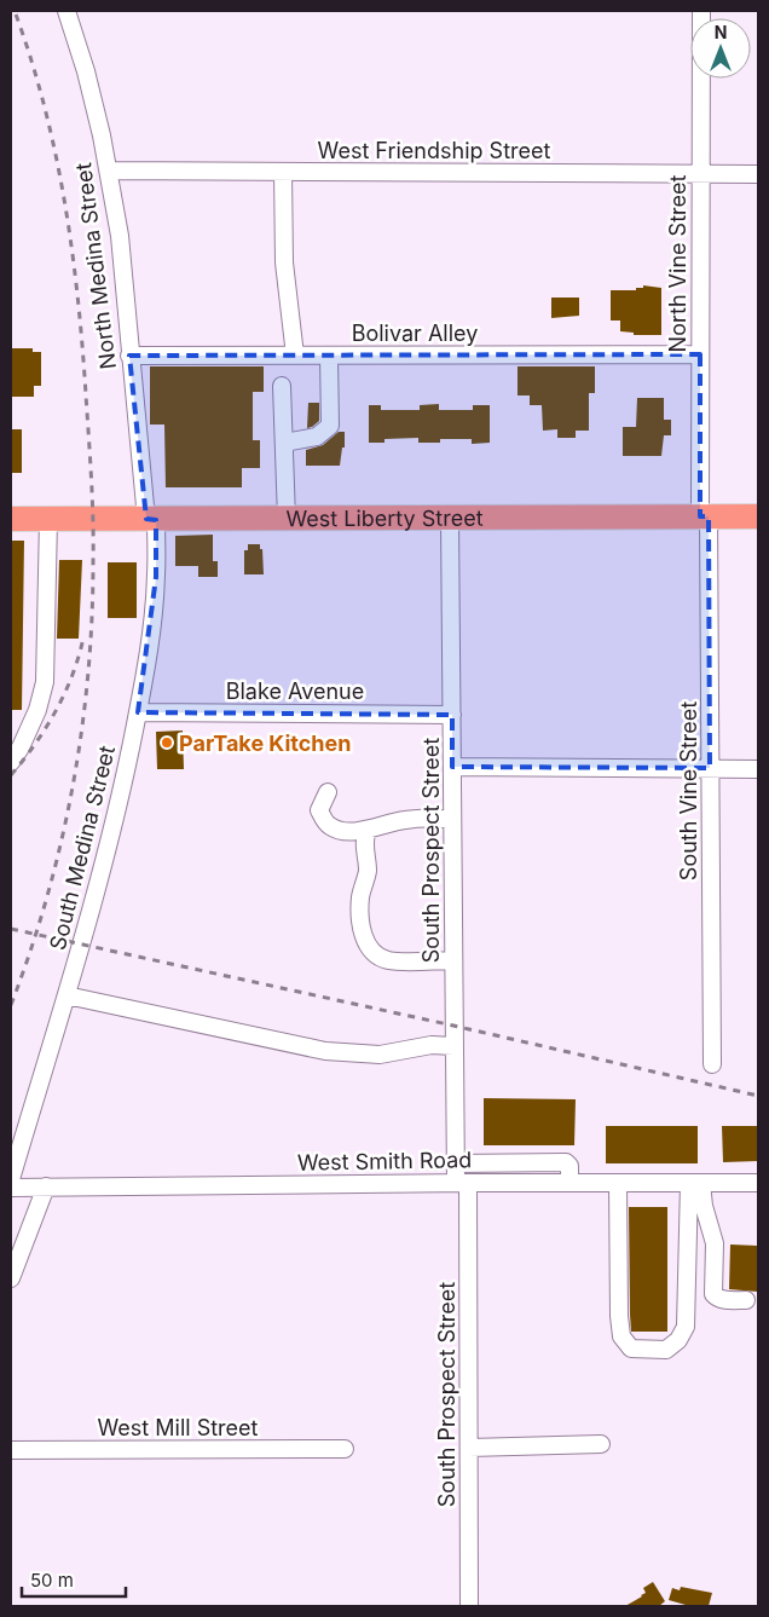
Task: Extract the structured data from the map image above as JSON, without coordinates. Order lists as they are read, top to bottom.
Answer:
{
  "streets": {
    "highway": ["West Liberty Street"],
    "street": [
      "West Friendship Street",
      "North Vine Street",
      "North Medina Street",
      "Bolivar Alley",
      "Blake Avenue",
      "South Vine Street",
      "South Medina Street",
      "South Prospect Street",
      "West Smith Road",
      "West Mill Street"
    ]
  },
  "crossings": [
    ["West Friendship Street", "North Vine Street"],
    ["West Friendship Street", "North Medina Street"],
    ["North Vine Street", "Bolivar Alley"],
    ["North Vine Street", "West Liberty Street"],
    ["North Vine Street", "South Vine Street"],
    ["North Medina Street", "Bolivar Alley"],
    ["North Medina Street", "West Liberty Street"],
    ["North Medina Street", "South Medina Street"],
    ["West Liberty Street", "South Vine Street"],
    ["West Liberty Street", "South Medina Street"],
    ["West Liberty Street", "South Prospect Street"],
    ["Blake Avenue", "South Medina Street"],
    ["Blake Avenue", "South Prospect Street"],
    ["South Prospect Street", "West Smith Road"]
  ],
  "places": ["ParTake Kitchen"],
  "scale_bar": "50 m",
  "north": "top"
}
